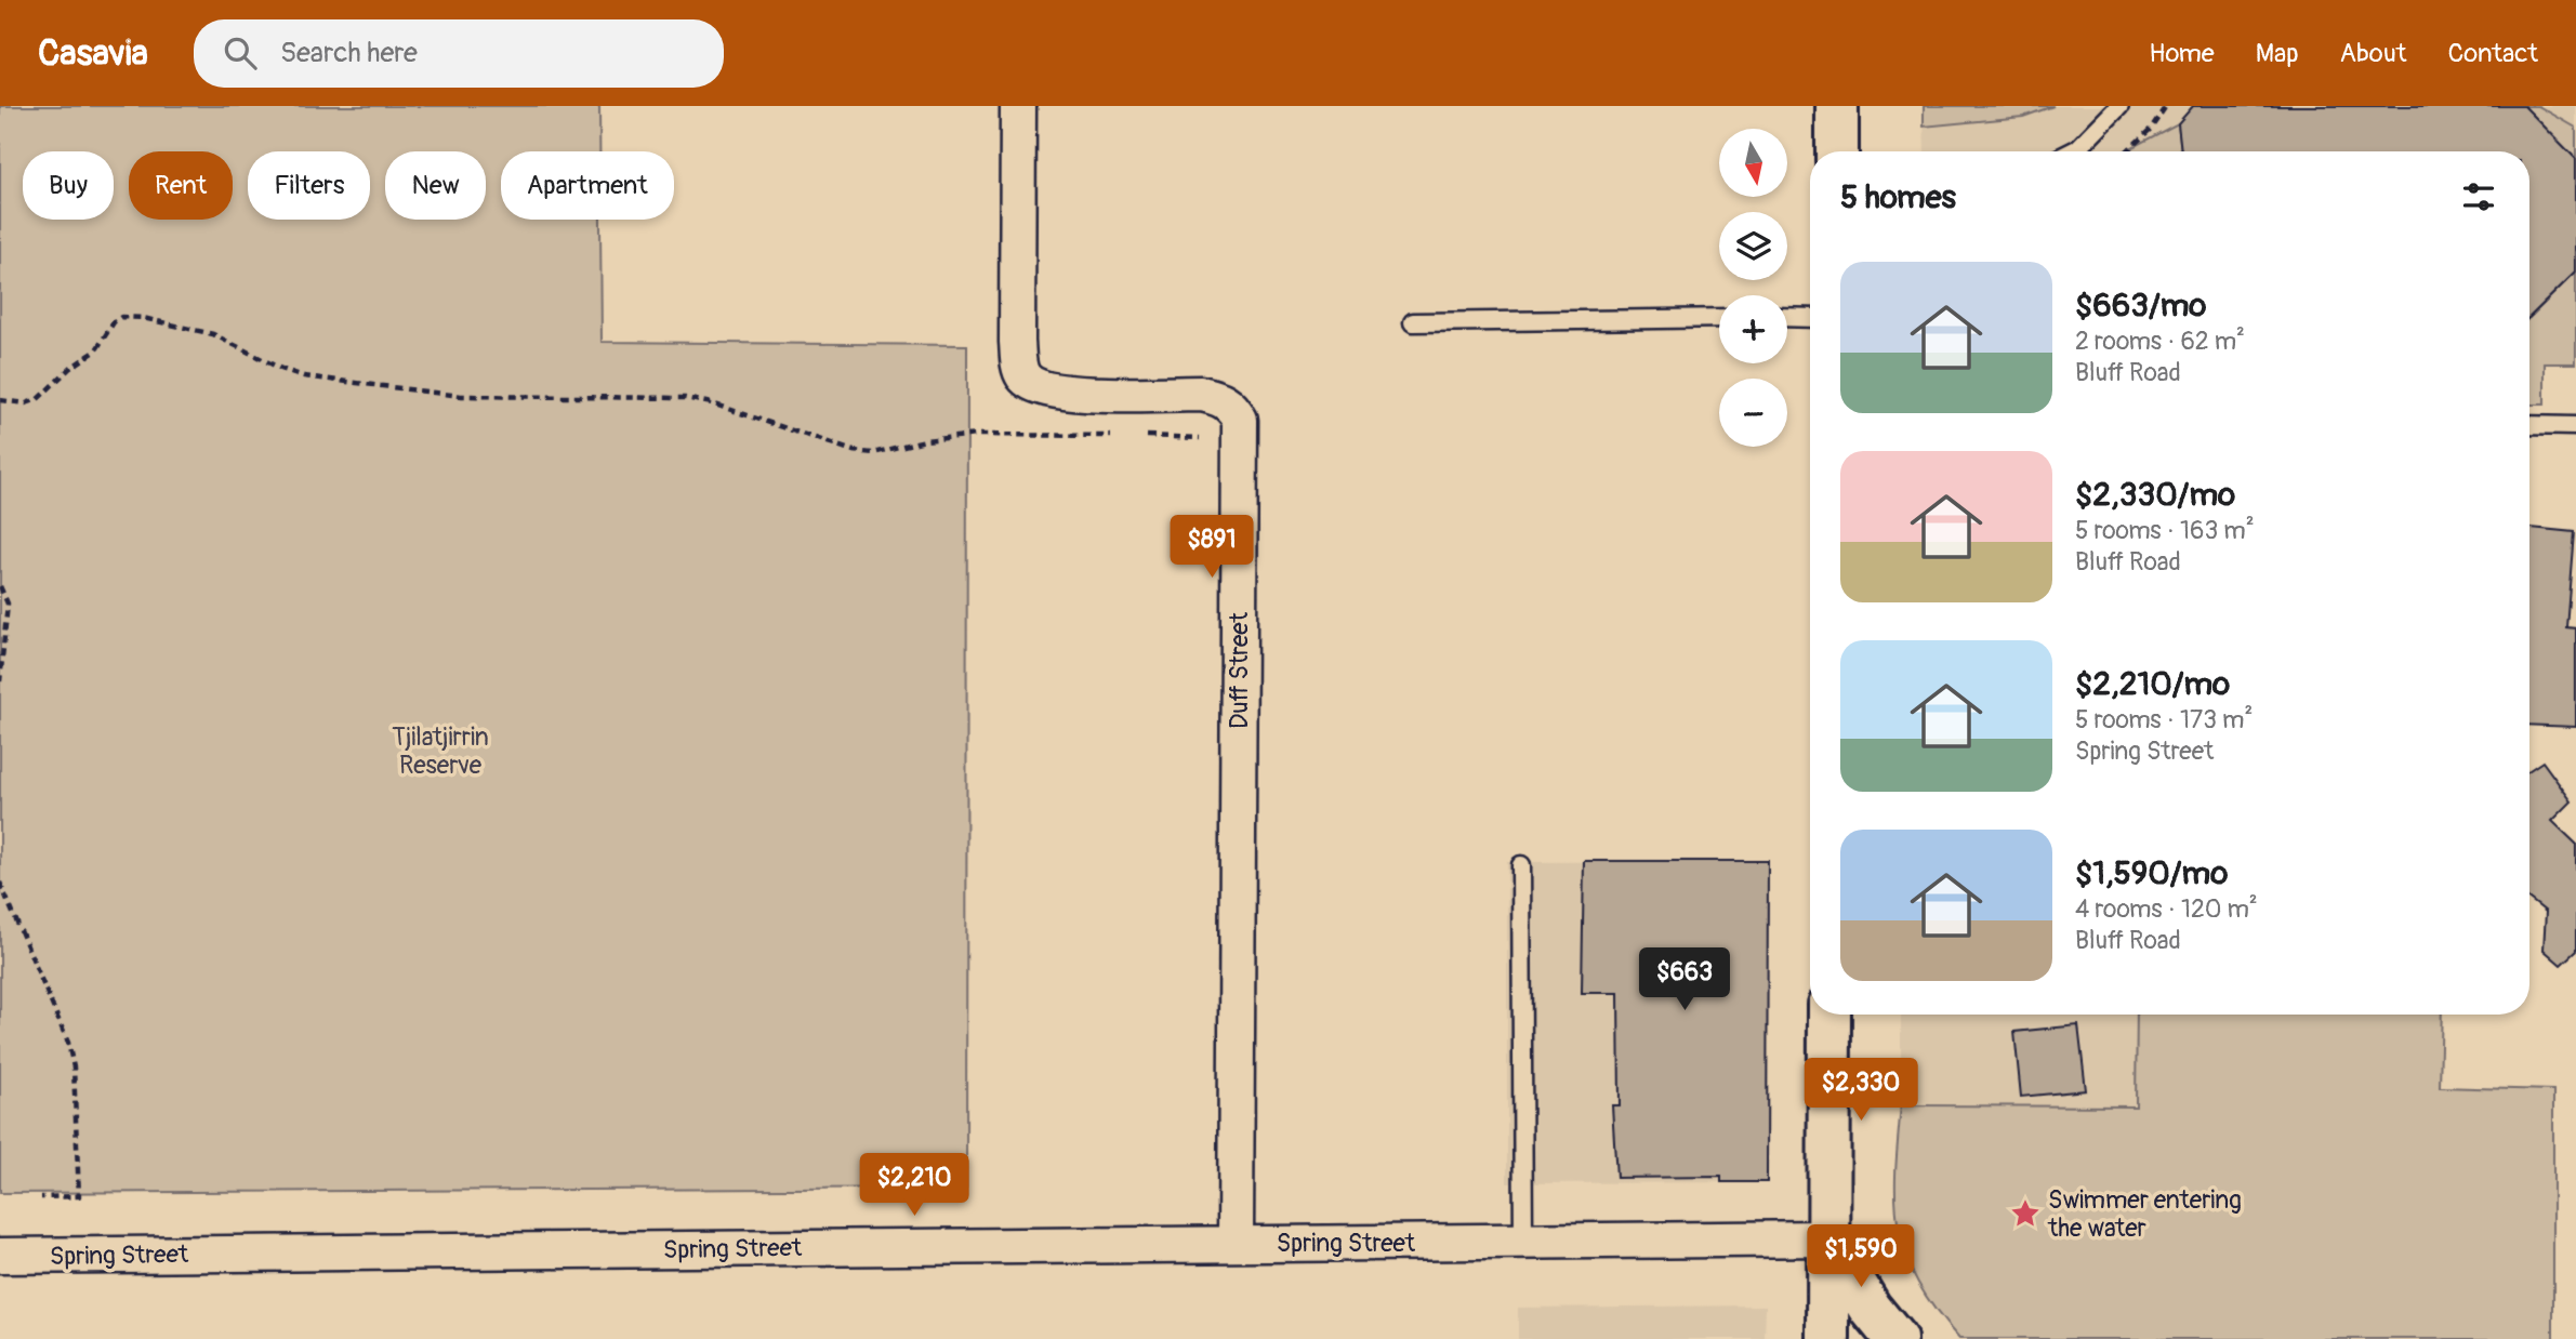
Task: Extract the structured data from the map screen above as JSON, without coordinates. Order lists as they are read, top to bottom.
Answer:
{
  "streets": {
    "street": ["Duff Street", "Spring Street"]
  },
  "crossings": [
    ["Duff Street", "Spring Street"]
  ],
  "parks": ["Tjilatjirrin Reserve"],
  "places": {
    "place": ["Swimmer entering the water"]
  },
  "north": "bottom",
  "page": {
    "header": "Casavia",
    "search": "Search here",
    "nav": [
      "Home",
      "Map",
      "About",
      "Contact"
    ],
    "map_buttons": ["+", "−"],
    "chip": [
      "Buy",
      "Rent",
      "Filters",
      "New",
      "Apartment"
    ],
    "heading": "5 homes",
    "list": [
      {
        "name": "$663/mo",
        "note": "2 rooms · 62 m² · Bluff Road"
      },
      {
        "name": "$2,330/mo",
        "note": "5 rooms · 163 m² · Bluff Road"
      },
      {
        "name": "$2,210/mo",
        "note": "5 rooms · 173 m² · Spring Street"
      },
      {
        "name": "$1,590/mo",
        "note": "4 rooms · 120 m² · Bluff Road"
      }
    ],
    "price": [
      "$891",
      "$663",
      "$2,330",
      "$2,210",
      "$1,590"
    ]
  }
}
